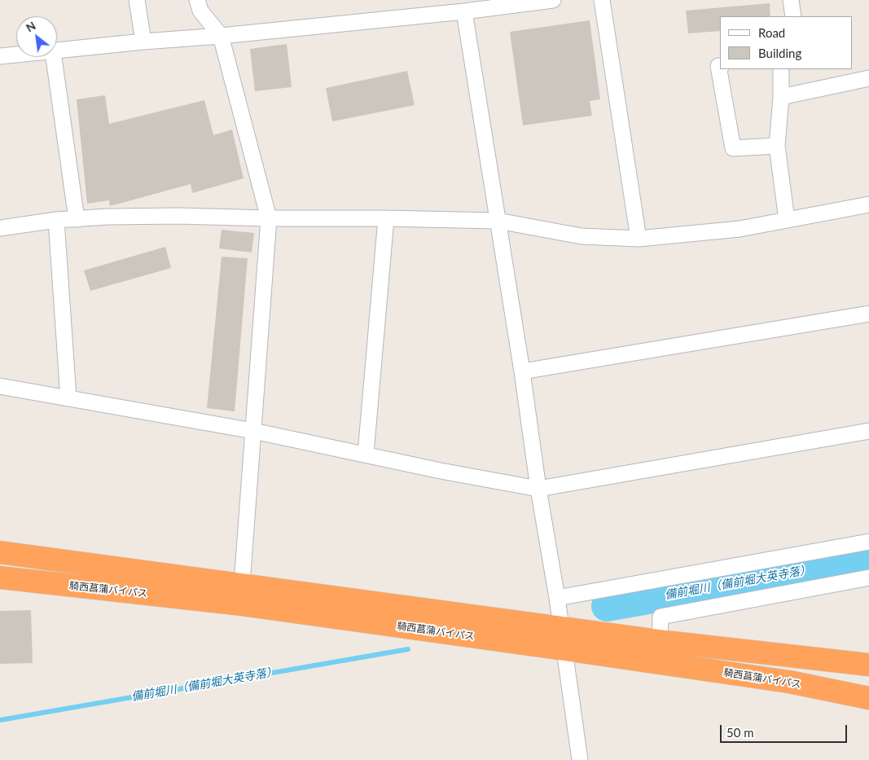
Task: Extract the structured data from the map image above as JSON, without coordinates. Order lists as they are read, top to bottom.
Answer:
{
  "streets": {
    "highway": ["騎西菖蒲バイパス"]
  },
  "water": ["備前堀川（備前堀大英寺落）"],
  "legend": ["Road", "Building"],
  "scale_bar": "50 m",
  "north": "top left"
}
